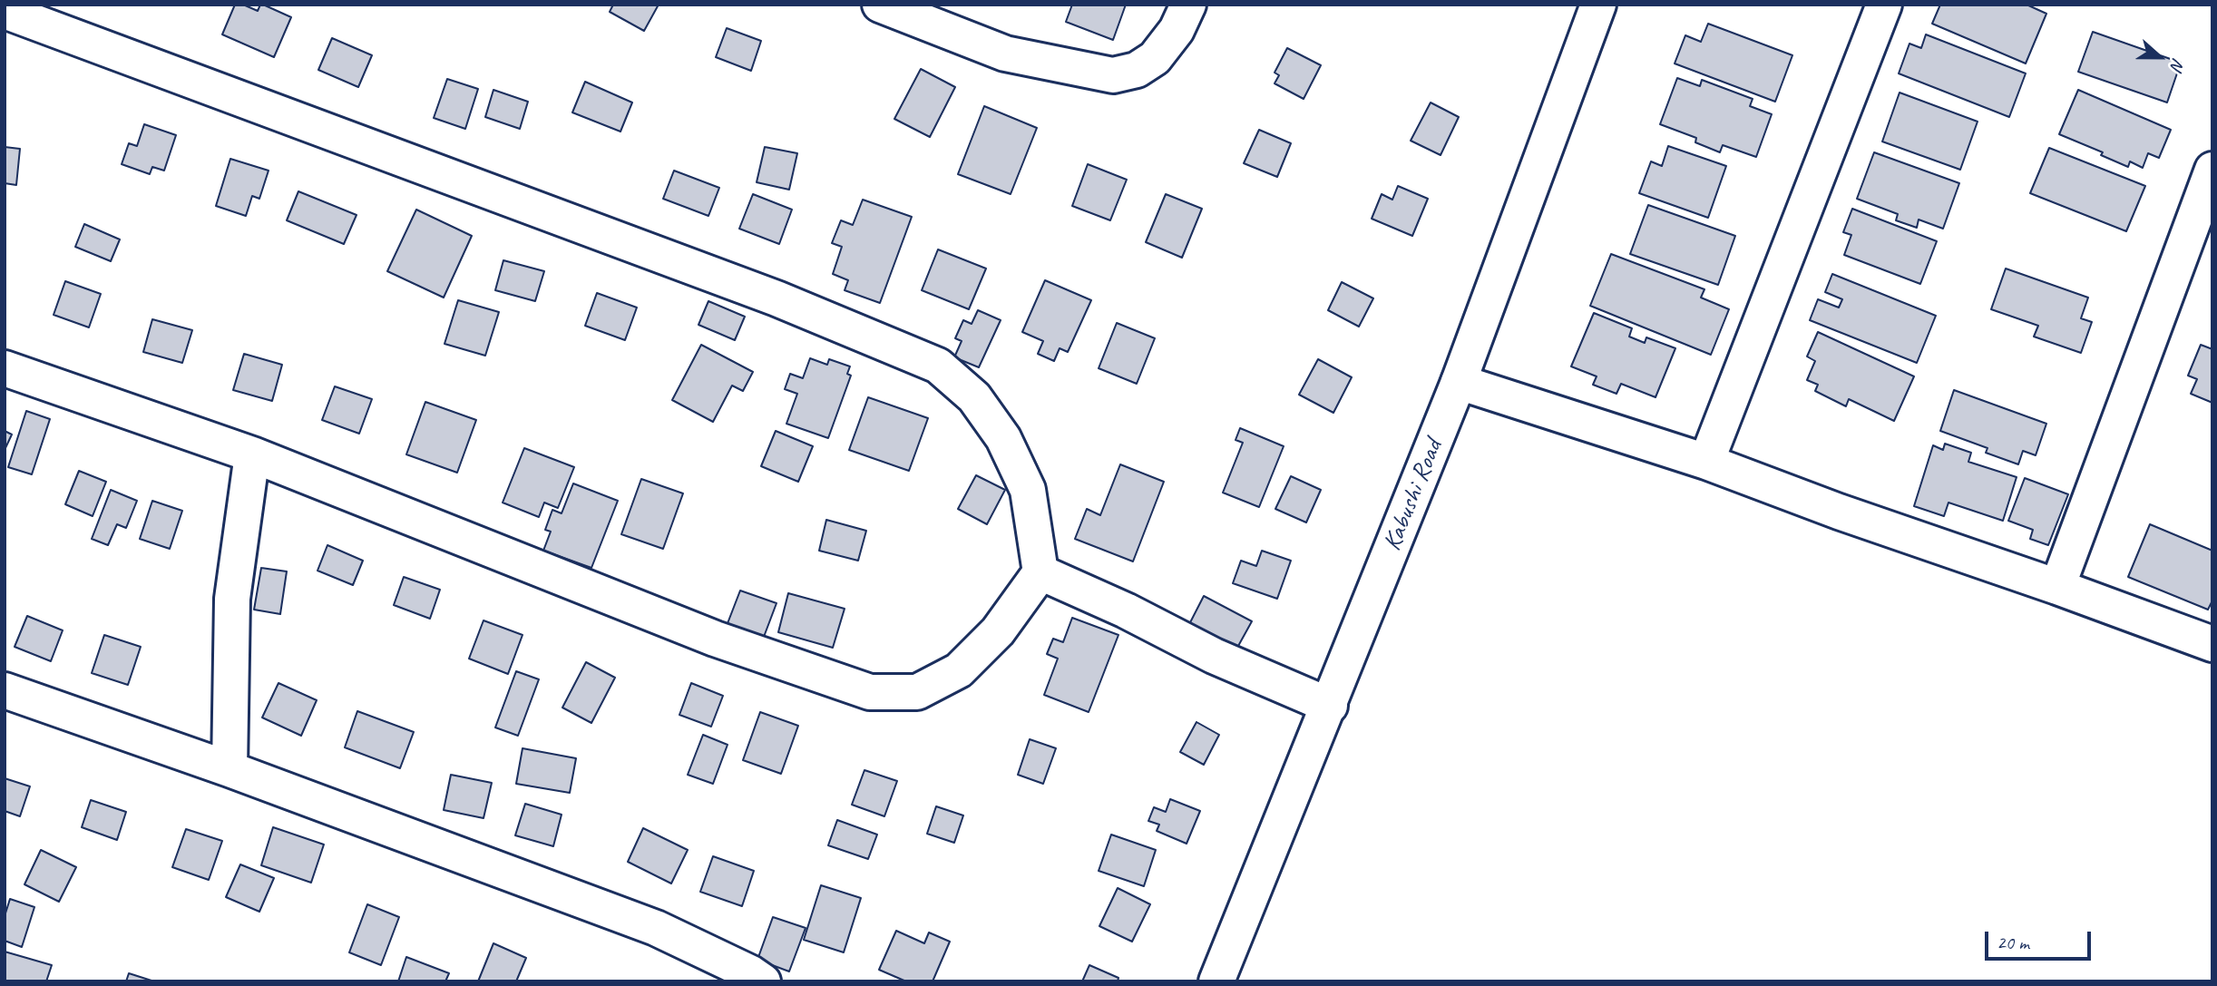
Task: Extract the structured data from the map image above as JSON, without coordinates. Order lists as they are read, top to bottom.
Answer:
{
  "streets": {
    "street": ["Kabushi Road"]
  },
  "scale_bar": "20 m",
  "north": "right"
}
